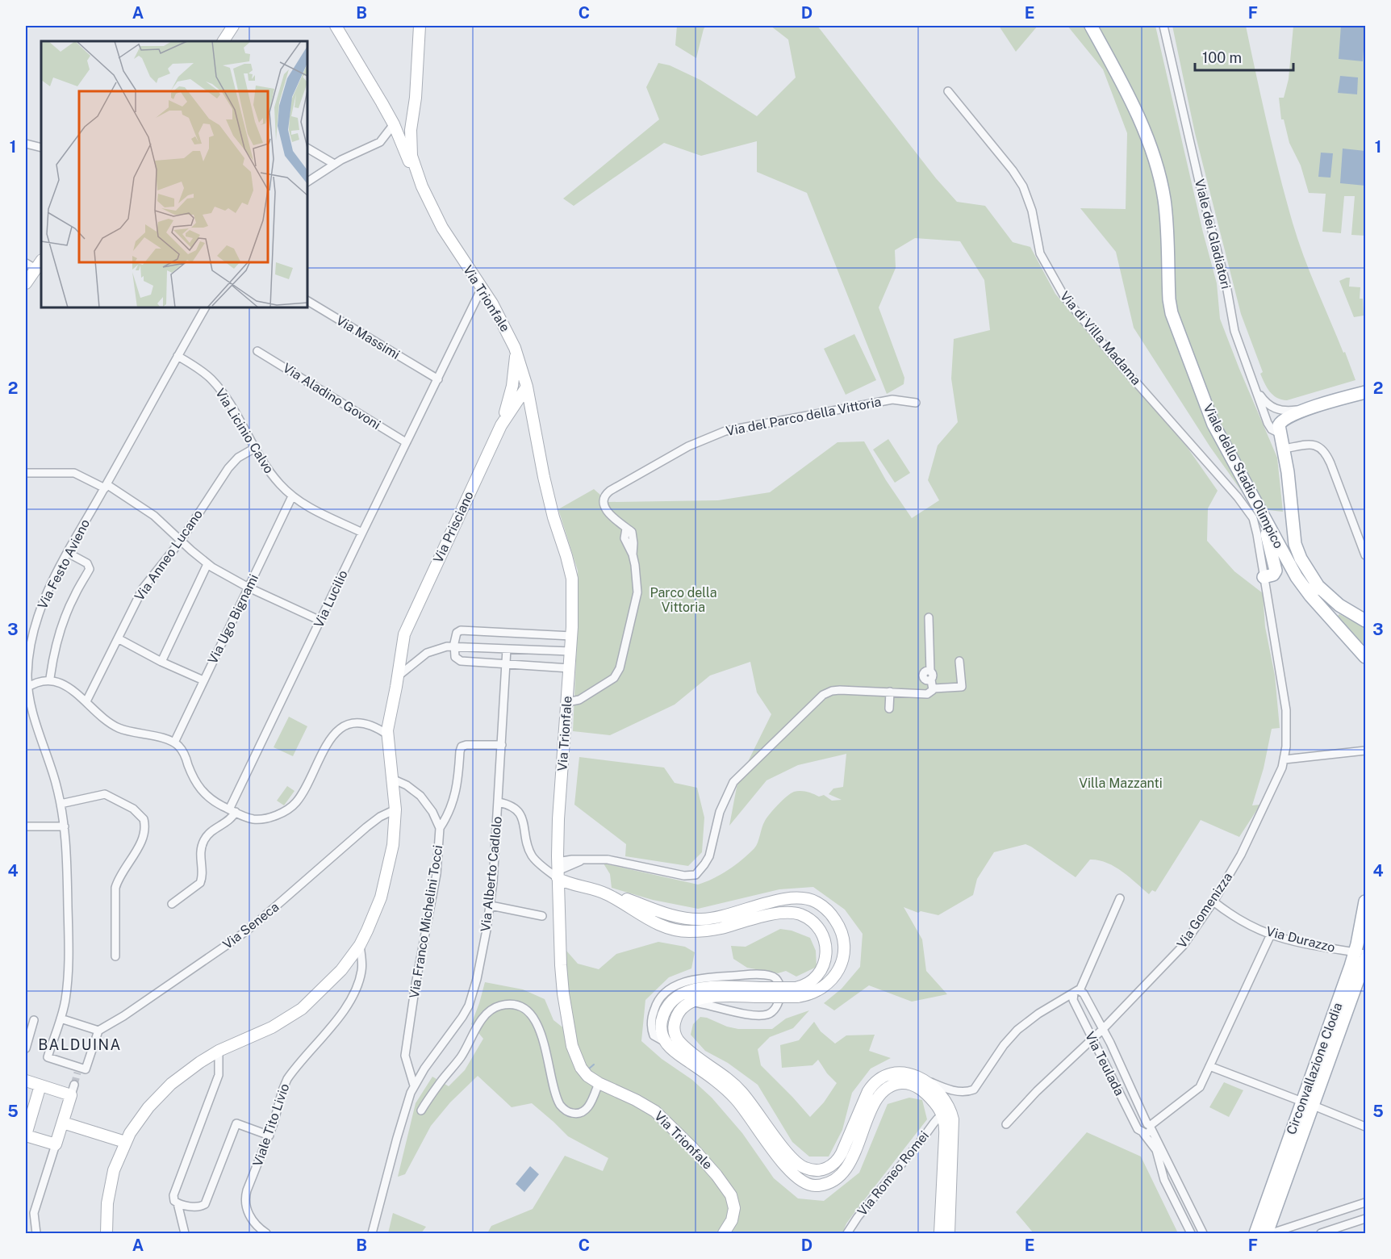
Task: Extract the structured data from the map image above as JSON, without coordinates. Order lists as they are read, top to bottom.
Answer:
{
  "streets": {
    "main road": [
      "Via Trionfale",
      "Viale dello Stadio Olimpico",
      "Via Prisciano",
      "Circonvallazione Clodia"
    ],
    "street": [
      "Viale dei Gladiatori",
      "Via Massimi",
      "Via di Villa Madama",
      "Via Aladino Govoni",
      "Via del Parco della Vittoria",
      "Via Licinio Calvo",
      "Via Anneo Lucano",
      "Via Festo Avieno",
      "Via Lucilio",
      "Via Ugo Bignami",
      "Via Alberto Cadlolo",
      "Via Gomenizza",
      "Via Franco Michelini Tocci",
      "Via Seneca",
      "Via Durazzo",
      "Via Teulada",
      "Viale Tito Livio",
      "Via Romeo Romei"
    ]
  },
  "crossings": [
    ["Via Trionfale", "Via del Parco della Vittoria"],
    ["Via Trionfale", "Via Prisciano"],
    ["Via Trionfale", "Via Lucilio"],
    ["Via Massimi", "Via Lucilio"],
    ["Via di Villa Madama", "Via Gomenizza"],
    ["Via Aladino Govoni", "Via Lucilio"],
    ["Via Licinio Calvo", "Via Anneo Lucano"],
    ["Via Licinio Calvo", "Via Festo Avieno"],
    ["Via Licinio Calvo", "Via Lucilio"],
    ["Via Licinio Calvo", "Via Ugo Bignami"],
    ["Via Prisciano", "Via Franco Michelini Tocci"],
    ["Via Prisciano", "Via Seneca"],
    ["Via Prisciano", "Viale Tito Livio"],
    ["Via Festo Avieno", "Via Seneca"],
    ["Via Alberto Cadlolo", "Via Franco Michelini Tocci"],
    ["Via Gomenizza", "Via Durazzo"],
    ["Via Gomenizza", "Via Teulada"],
    ["Via Durazzo", "Circonvallazione Clodia"]
  ],
  "districts": ["BALDUINA"],
  "parks": ["Parco della Vittoria", "Villa Mazzanti"],
  "scale_bar": "100 m",
  "grid": {
    "columns": [
      "A",
      "B",
      "C",
      "D",
      "E",
      "F"
    ],
    "rows": [
      "1",
      "2",
      "3",
      "4",
      "5"
    ]
  }
}
